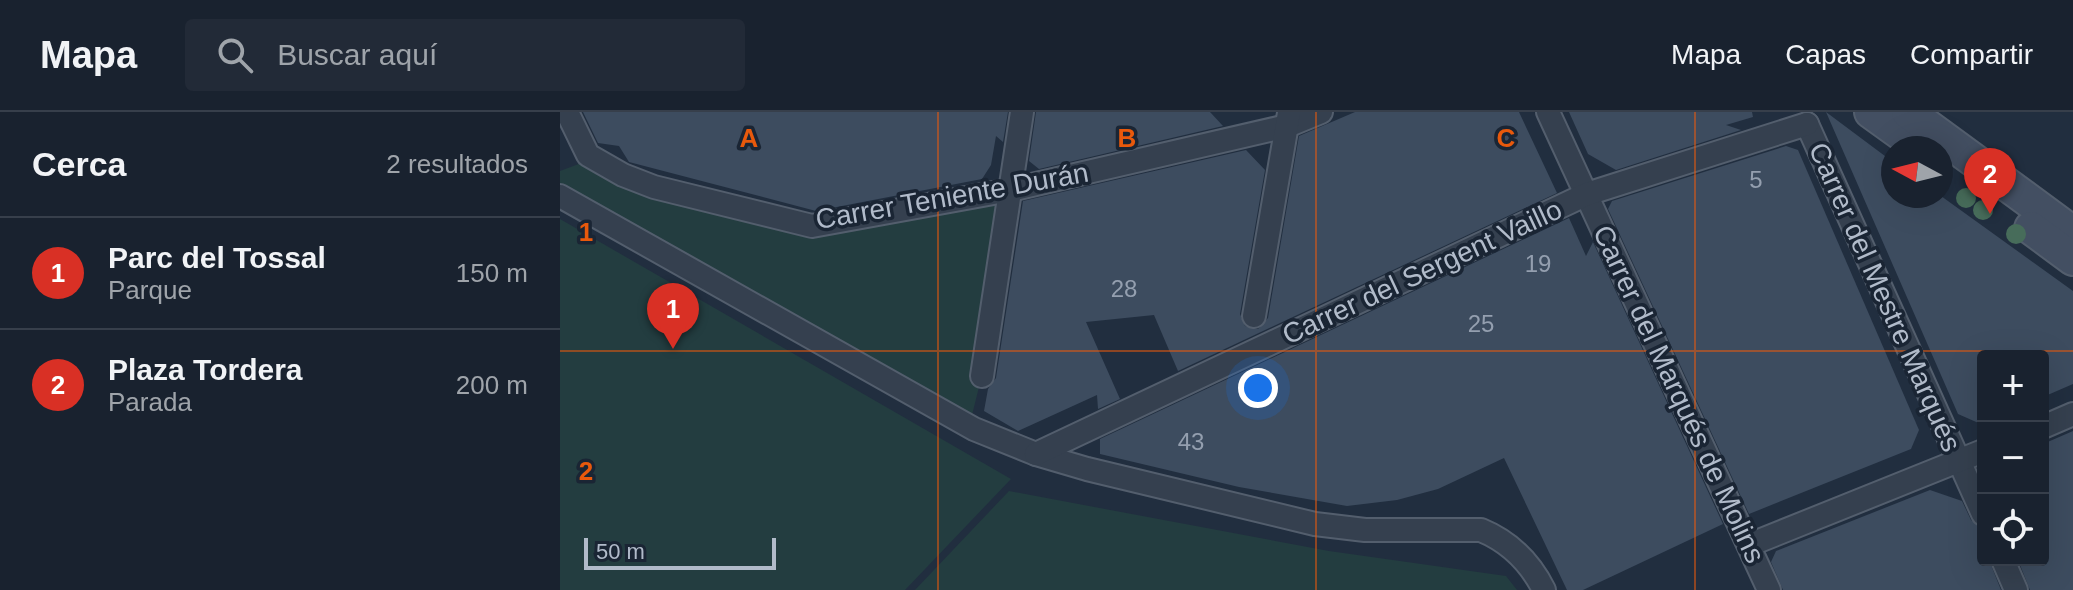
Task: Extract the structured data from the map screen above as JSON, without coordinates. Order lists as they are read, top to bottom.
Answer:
{
  "streets": {
    "street": [
      "Carrer Teniente Durán",
      "Carrer del Sergent Vaillo",
      "Carrer del Mestre Marqués",
      "Carrer del Marqués de Molins"
    ]
  },
  "crossings": [
    ["Carrer del Sergent Vaillo", "Carrer del Mestre Marqués"],
    ["Carrer del Sergent Vaillo", "Carrer del Marqués de Molins"]
  ],
  "house_numbers": [
    "5",
    "19",
    "28",
    "25",
    "43"
  ],
  "scale_bar": "50 m",
  "north": "left",
  "page": {
    "header": "Mapa",
    "search": "Buscar aquí",
    "nav": ["Mapa", "Capas", "Compartir"],
    "heading": ["Cerca", "2 resultados"],
    "pins": ["2", "1"],
    "list": [
      {
        "mark": "1",
        "name": "Parc del Tossal",
        "note": "Parque",
        "value": "150 m"
      },
      {
        "mark": "2",
        "name": "Plaza Tordera",
        "note": "Parada",
        "value": "200 m"
      }
    ],
    "map_buttons": ["+", "−"],
    "scale": "50 m"
  },
  "grid": {
    "columns": ["A", "B", "C"],
    "rows": ["1", "2"]
  }
}
